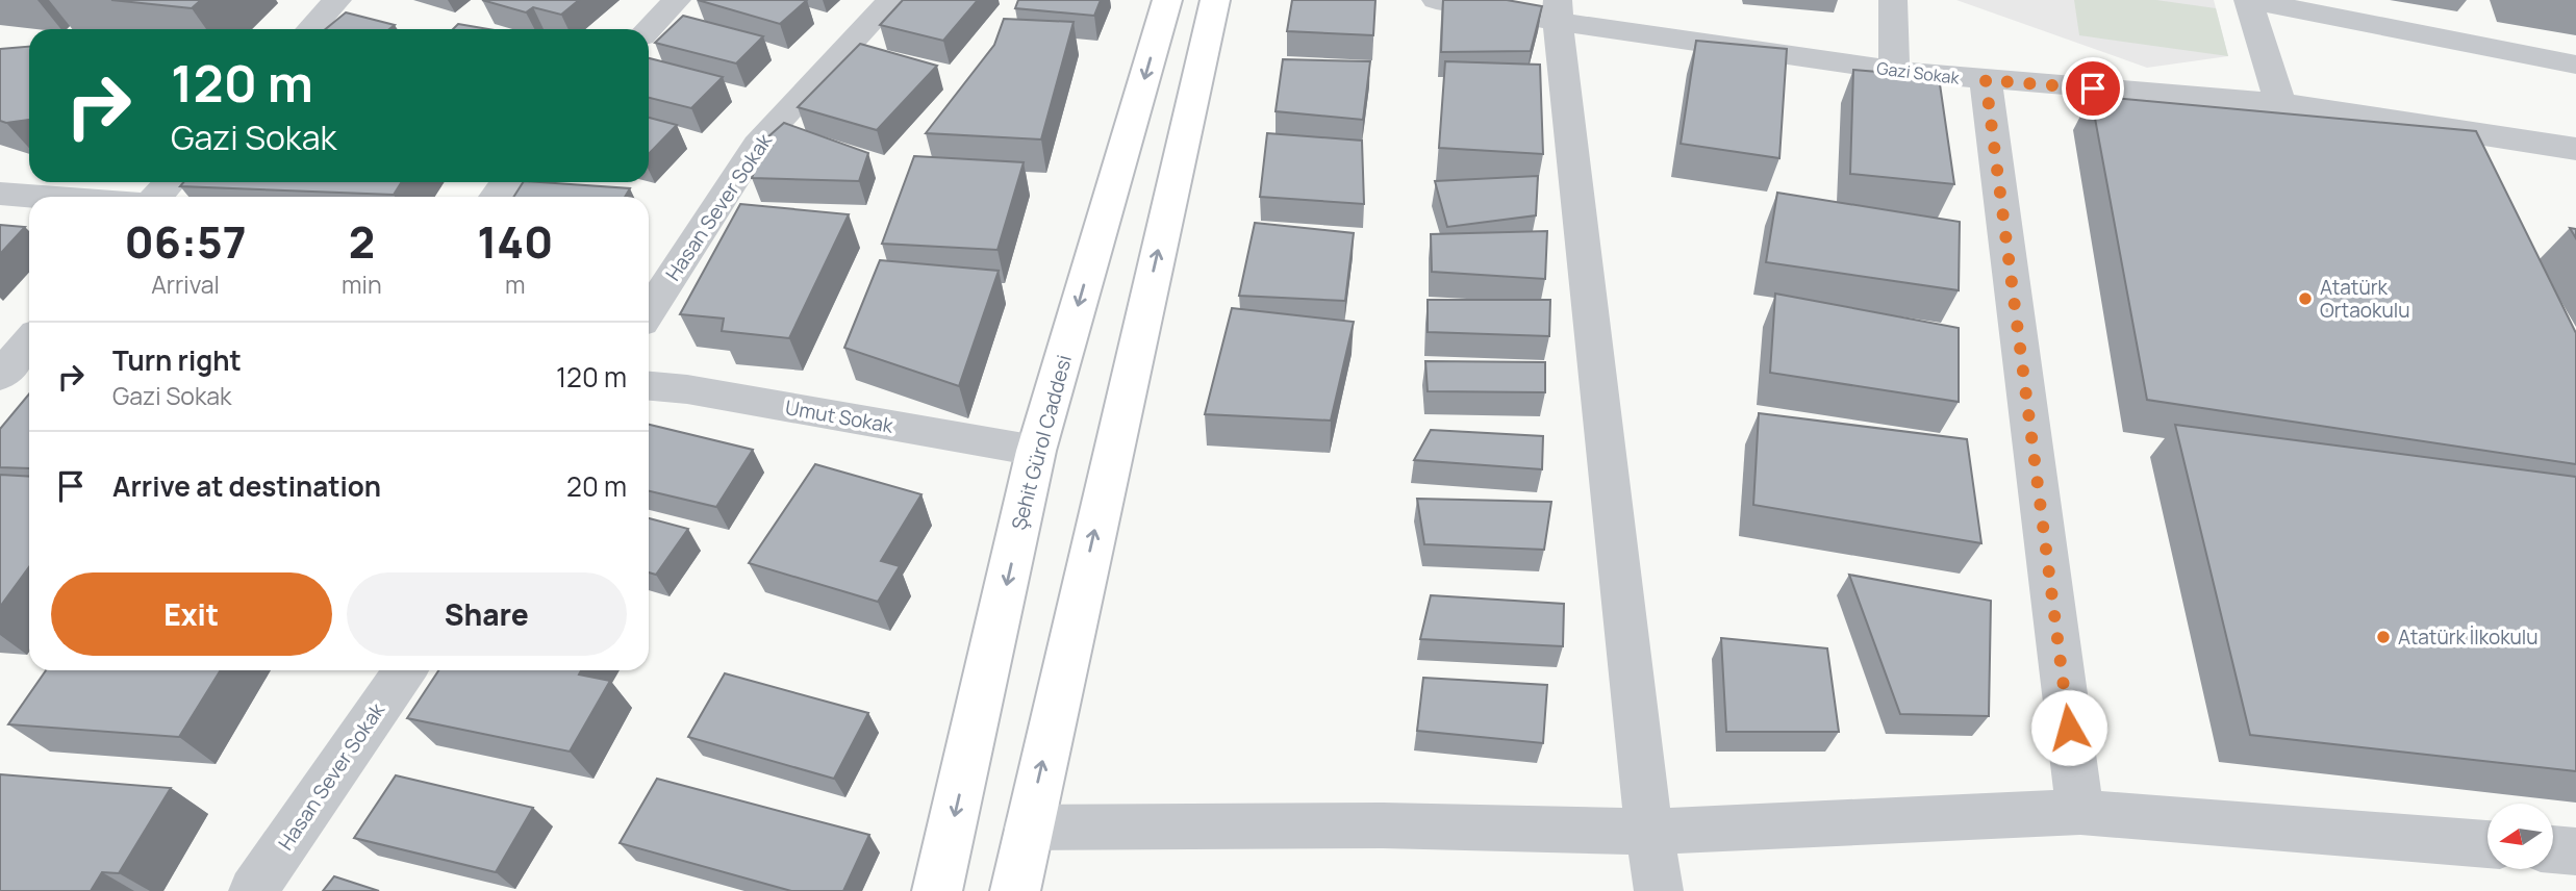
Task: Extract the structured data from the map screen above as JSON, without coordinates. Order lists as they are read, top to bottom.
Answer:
{
  "streets": {
    "main road": ["Şehit Gürol Caddesi"],
    "street": ["Gazi Sokak", "Hasan Sever Sokak", "Umut Sokak"]
  },
  "crossings": [
    ["Umut Sokak", "Şehit Gürol Caddesi"]
  ],
  "places": ["Atatürk Ortaokulu", "Atatürk İlkokulu"],
  "north": "left",
  "page": {
    "turn": ["120 m", "Gazi Sokak"],
    "eta": [
      "06:57",
      "Arrival",
      "2",
      "min",
      "140",
      "m"
    ],
    "list": [
      {
        "name": "Turn right",
        "note": "Gazi Sokak",
        "value": "120 m"
      },
      {
        "name": "Arrive at destination",
        "value": "20 m"
      }
    ],
    "buttons": ["Exit", "Share"]
  }
}
